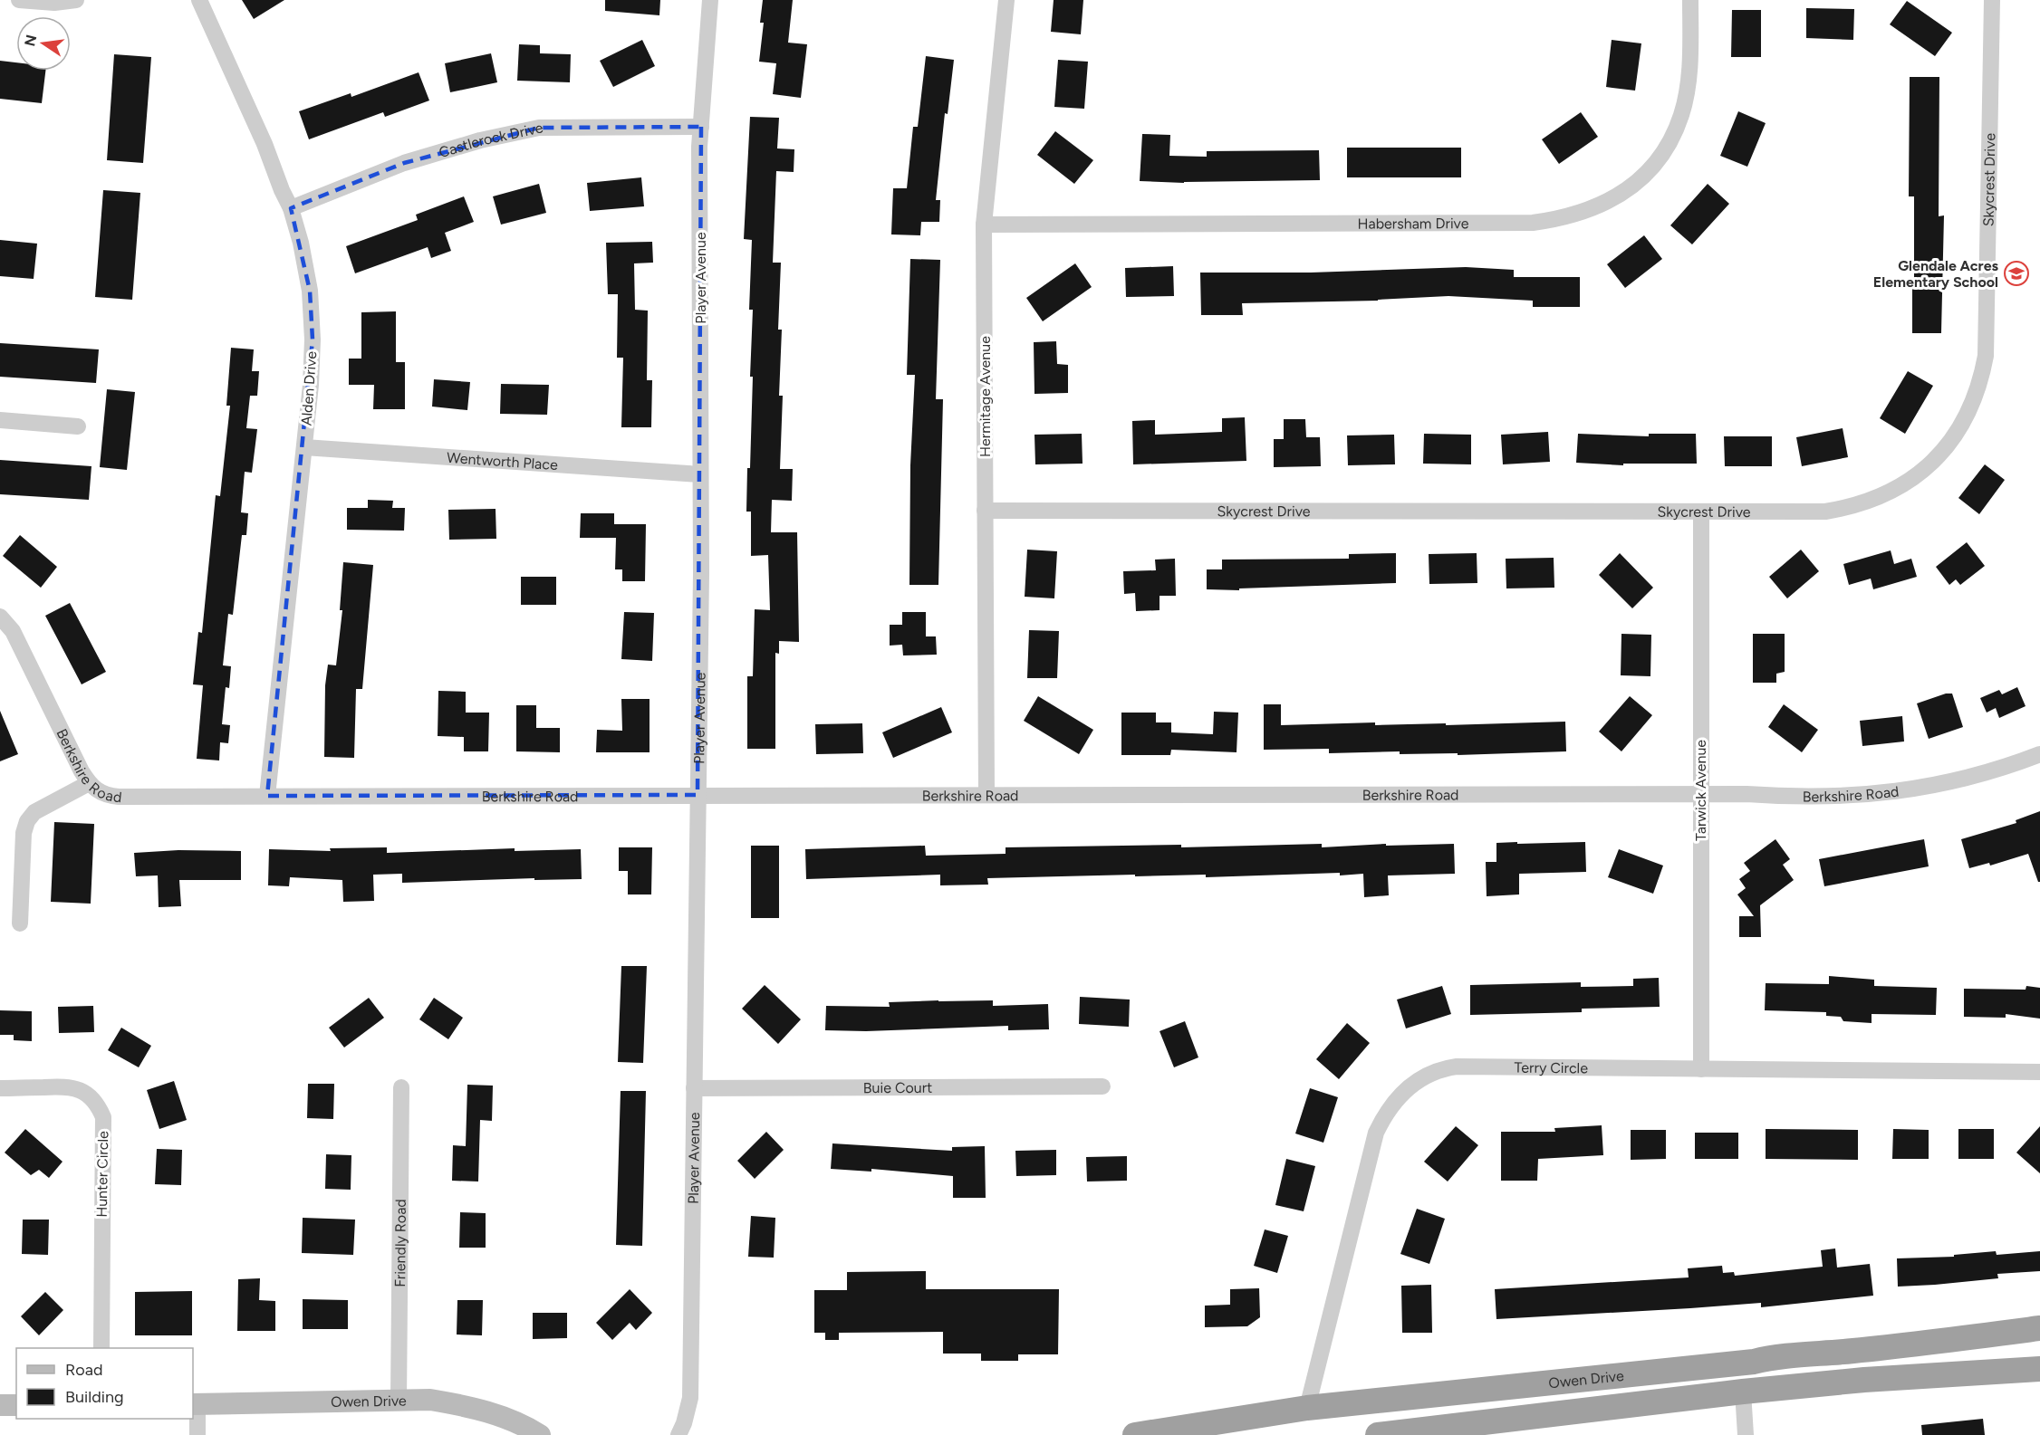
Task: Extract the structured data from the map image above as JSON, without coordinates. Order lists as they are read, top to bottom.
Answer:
{
  "streets": {
    "highway": ["Owen Drive"],
    "street": [
      "Castlerock Drive",
      "Skycrest Drive",
      "Habersham Drive",
      "Player Avenue",
      "Alden Drive",
      "Hermitage Avenue",
      "Wentworth Place",
      "Berkshire Road",
      "Tarwick Avenue",
      "Terry Circle",
      "Buie Court",
      "Hunter Circle",
      "Friendly Road"
    ]
  },
  "crossings": [
    ["Castlerock Drive", "Player Avenue"],
    ["Castlerock Drive", "Alden Drive"],
    ["Skycrest Drive", "Hermitage Avenue"],
    ["Skycrest Drive", "Tarwick Avenue"],
    ["Habersham Drive", "Hermitage Avenue"],
    ["Player Avenue", "Wentworth Place"],
    ["Player Avenue", "Berkshire Road"],
    ["Player Avenue", "Buie Court"],
    ["Alden Drive", "Wentworth Place"],
    ["Alden Drive", "Berkshire Road"],
    ["Hermitage Avenue", "Berkshire Road"],
    ["Berkshire Road", "Tarwick Avenue"],
    ["Tarwick Avenue", "Terry Circle"],
    ["Terry Circle", "Owen Drive"],
    ["Friendly Road", "Owen Drive"]
  ],
  "places": {
    "school or university": ["Glendale Acres Elementary School"]
  },
  "legend": ["Road", "Building"],
  "north": "left"
}
